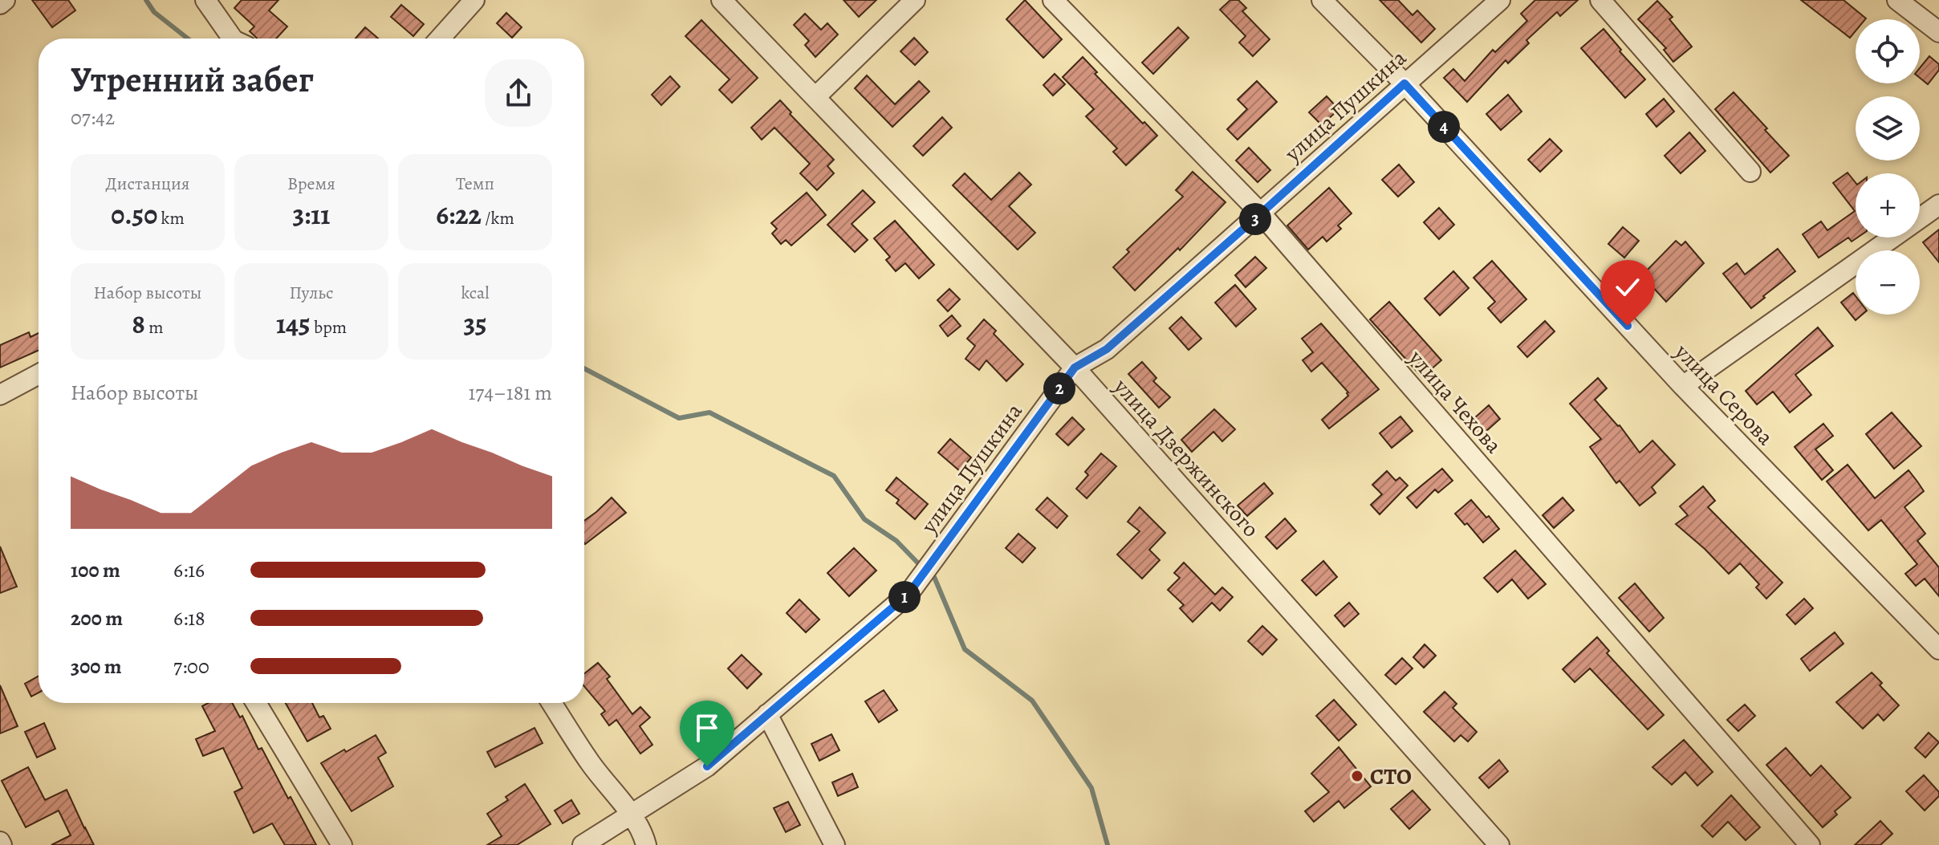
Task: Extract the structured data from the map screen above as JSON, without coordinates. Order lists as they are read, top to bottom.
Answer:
{
  "streets": {
    "street": [
      "улица Пушкина",
      "улица Серова",
      "улица Чехова",
      "улица Дзержинского"
    ]
  },
  "crossings": [
    ["улица Пушкина", "улица Серова"],
    ["улица Пушкина", "улица Чехова"],
    ["улица Пушкина", "улица Дзержинского"]
  ],
  "places": ["СТО"],
  "page": {
    "map_buttons": ["+", "−"],
    "heading": ["Утренний забег", "07:42"],
    "pins": [
      "4",
      "3",
      "2",
      "1"
    ],
    "stats": [
      ["Дистанция", "0.50 km"],
      ["Время", "3:11"],
      ["Темп", "6:22 /km"],
      ["Набор высоты", "8 m"],
      ["Пульс", "145 bpm"],
      ["kcal", "35"]
    ],
    "chart": ["Набор высоты", "174–181 m"],
    "list": [
      {
        "name": "100 m",
        "note": "6:16"
      },
      {
        "name": "200 m",
        "note": "6:18"
      },
      {
        "name": "300 m",
        "note": "7:00"
      }
    ]
  }
}
